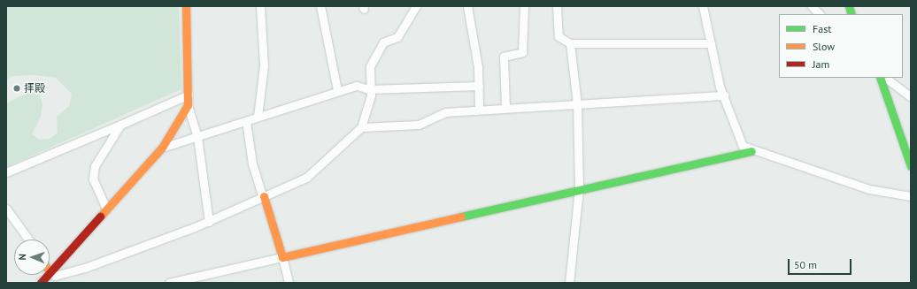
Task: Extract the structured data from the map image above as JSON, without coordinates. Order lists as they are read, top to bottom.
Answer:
{
  "places": ["拝殿"],
  "legend": ["Fast", "Slow", "Jam"],
  "scale_bar": "50 m",
  "north": "left"
}
